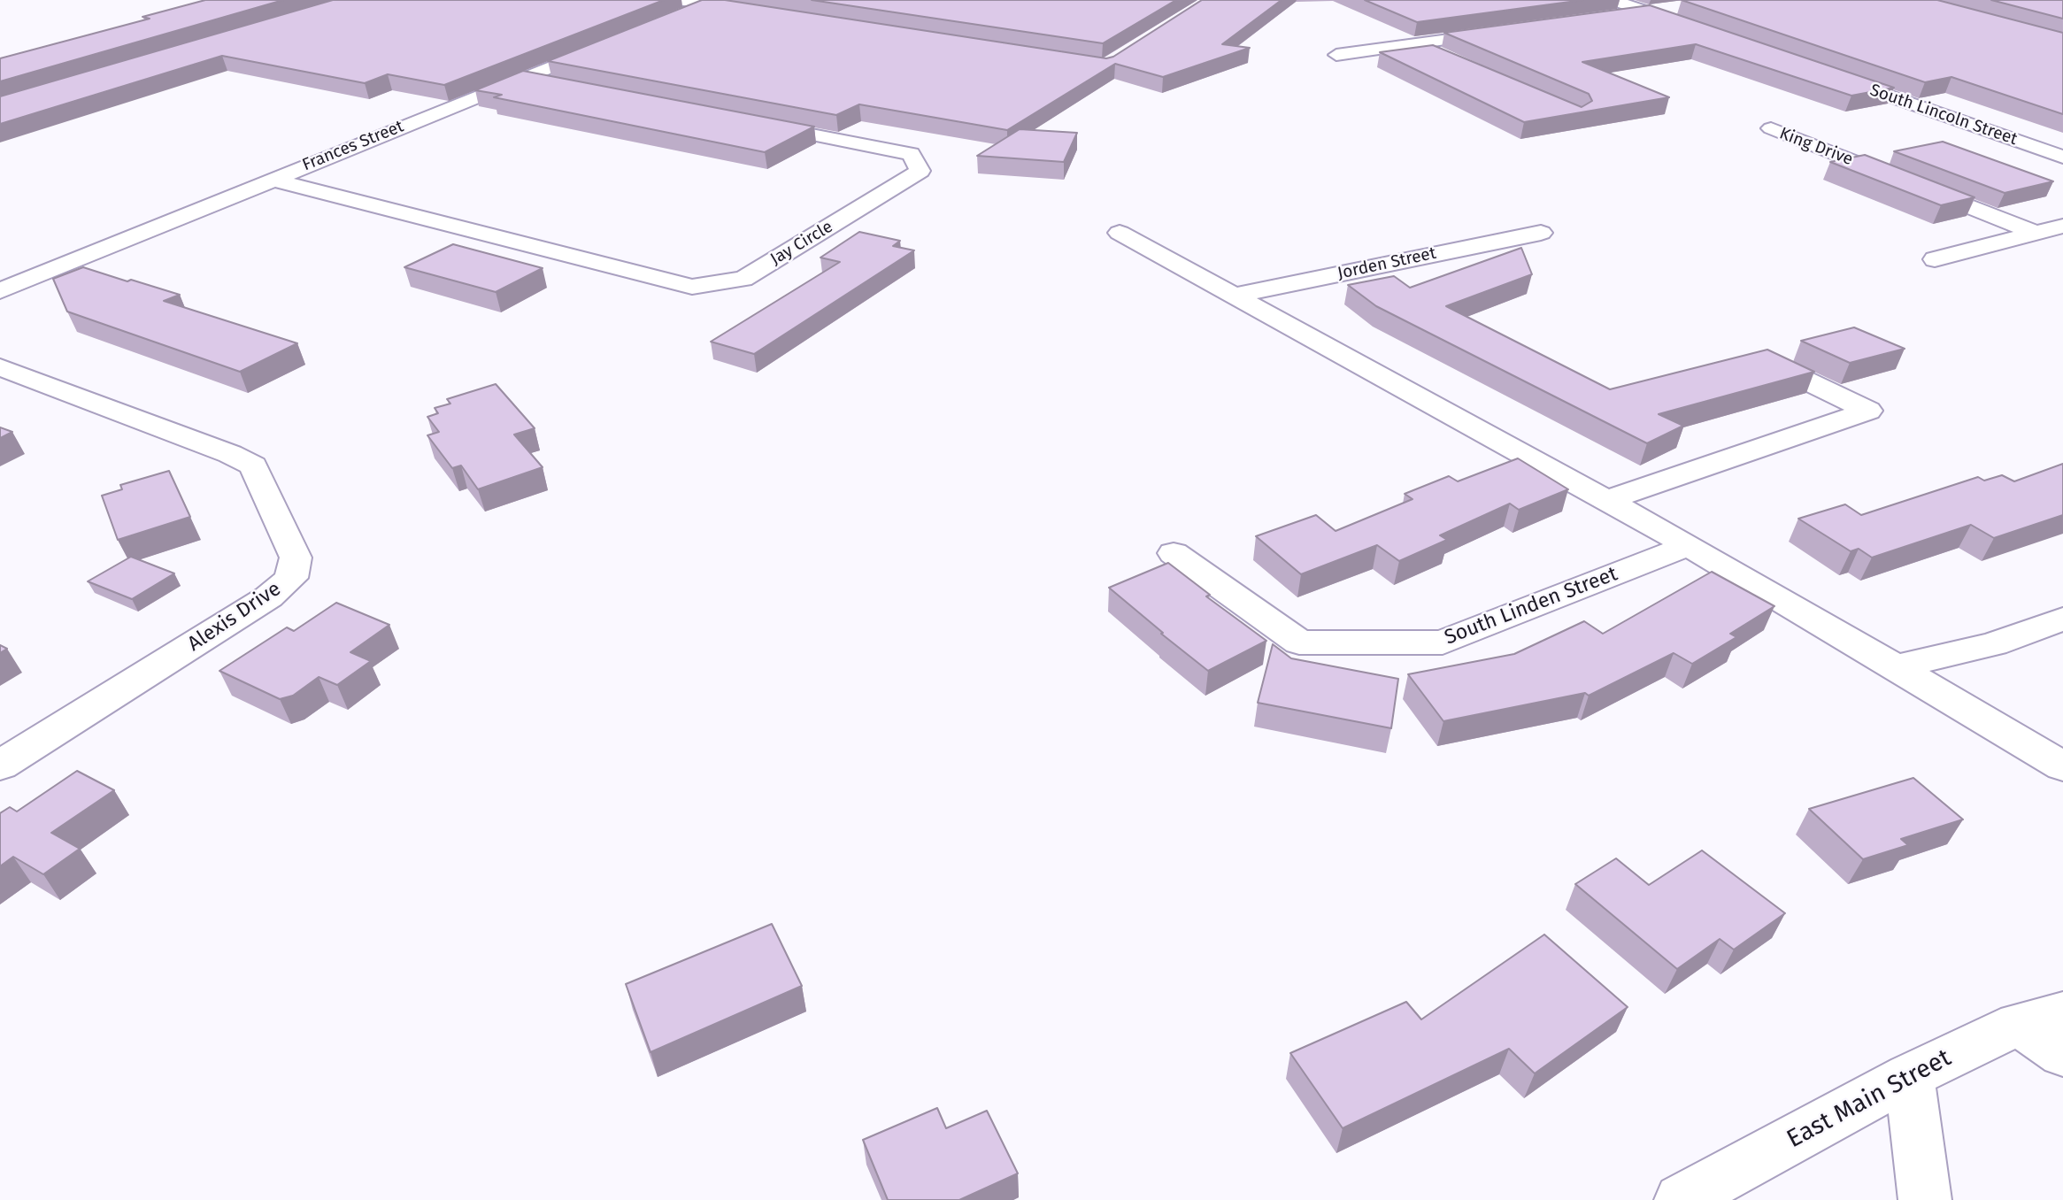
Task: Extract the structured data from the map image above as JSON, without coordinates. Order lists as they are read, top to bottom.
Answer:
{
  "streets": {
    "street": [
      "South Lincoln Street",
      "Frances Street",
      "King Drive",
      "Jay Circle",
      "Jorden Street",
      "South Linden Street",
      "Alexis Drive",
      "East Main Street"
    ]
  },
  "crossings": [
    ["Frances Street", "Jay Circle"]
  ]
}
